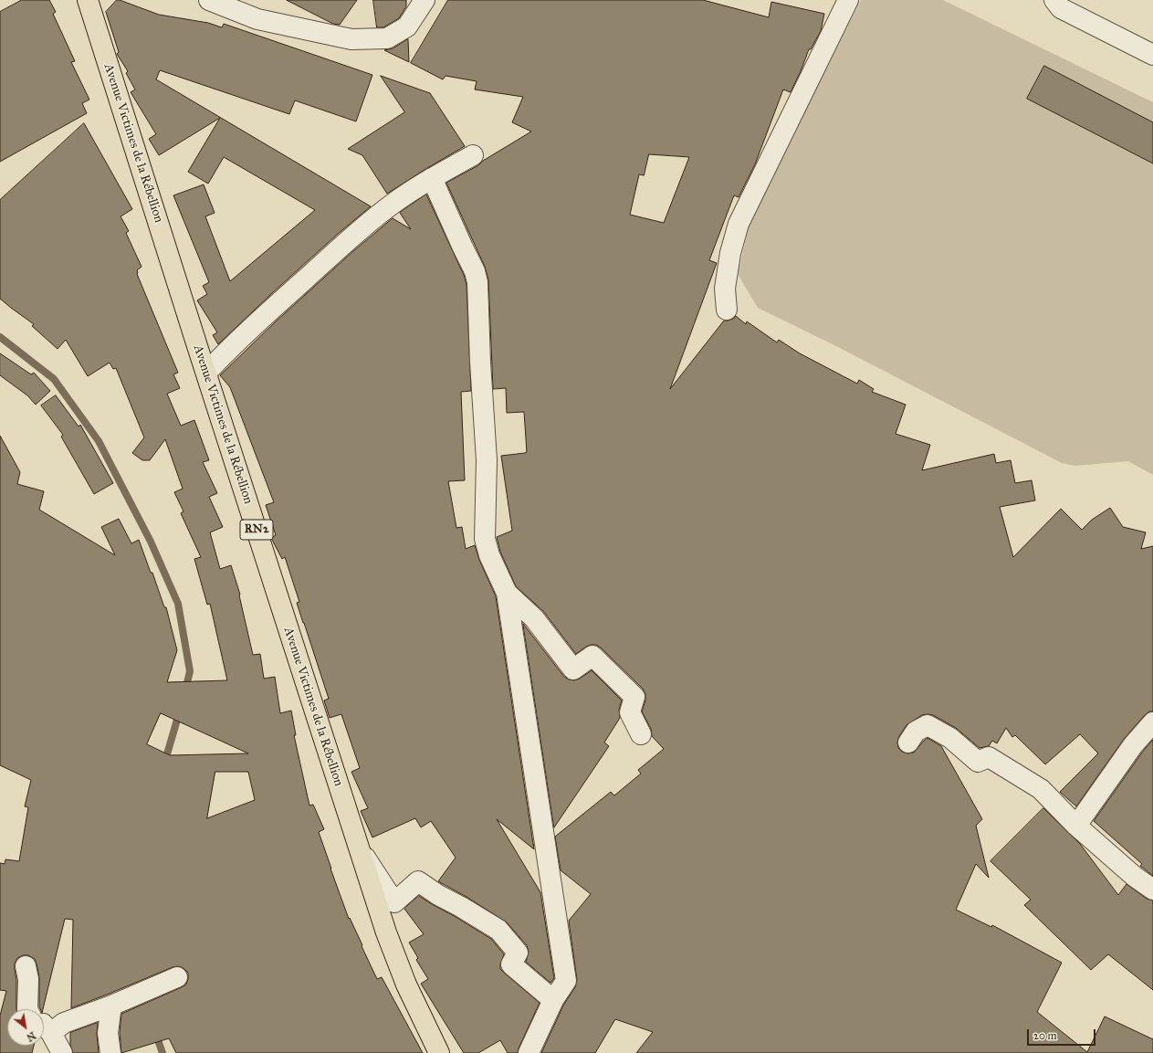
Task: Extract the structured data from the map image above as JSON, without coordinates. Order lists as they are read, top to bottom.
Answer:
{
  "streets": {
    "highway": ["Avenue Victimes de la Rébellion", "RN2"]
  },
  "scale_bar": "20 m",
  "north": "bottom right"
}
